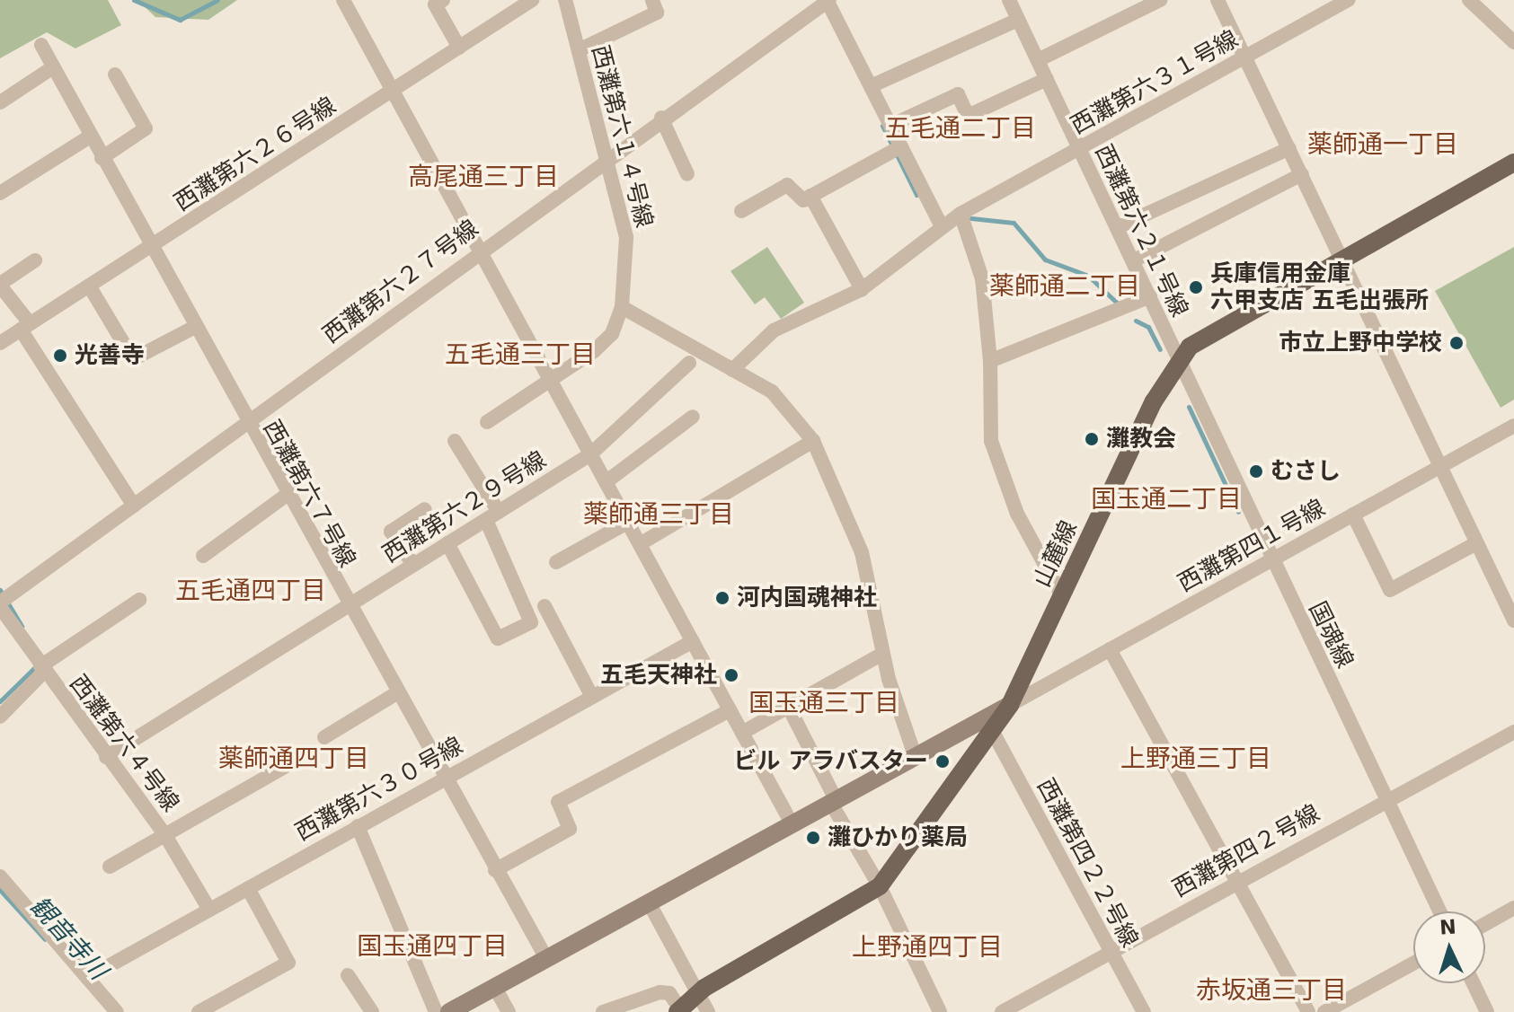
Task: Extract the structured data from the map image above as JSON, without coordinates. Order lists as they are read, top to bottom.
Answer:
{
  "streets": {
    "main road": ["山麓線"],
    "street": [
      "西灘第六３１号線",
      "西灘第六１４号線",
      "西灘第六２６号線",
      "西灘第六２１号線",
      "西灘第六２７号線",
      "西灘第六７号線",
      "西灘第六２９号線",
      "西灘第四１号線",
      "国魂線",
      "西灘第六４号線",
      "西灘第六３０号線",
      "西灘第四２号線",
      "西灘第四２２号線"
    ]
  },
  "crossings": [
    ["西灘第六３１号線", "西灘第六２１号線"],
    ["西灘第六１４号線", "西灘第六２７号線"],
    ["西灘第六２６号線", "西灘第六７号線"],
    ["西灘第六２１号線", "山麓線"],
    ["西灘第六２１号線", "国魂線"],
    ["西灘第六２７号線", "西灘第六７号線"],
    ["西灘第六２７号線", "西灘第六４号線"],
    ["西灘第六７号線", "西灘第六２９号線"],
    ["西灘第六７号線", "西灘第六３０号線"],
    ["西灘第六２９号線", "西灘第六４号線"],
    ["西灘第四１号線", "山麓線"],
    ["西灘第四１号線", "国魂線"],
    ["山麓線", "国魂線"],
    ["山麓線", "西灘第四２２号線"],
    ["国魂線", "西灘第四２号線"],
    ["西灘第六４号線", "西灘第六３０号線"],
    ["西灘第四２号線", "西灘第四２２号線"]
  ],
  "districts": [
    "五毛通二丁目",
    "薬師通一丁目",
    "高尾通三丁目",
    "薬師通二丁目",
    "五毛通三丁目",
    "国玉通二丁目",
    "薬師通三丁目",
    "五毛通四丁目",
    "国玉通三丁目",
    "薬師通四丁目",
    "上野通三丁目",
    "国玉通四丁目",
    "上野通四丁目",
    "赤坂通三丁目"
  ],
  "water": ["観音寺川"],
  "places": [
    "兵庫信用金庫 六甲支店 五毛出張所",
    "市立上野中学校",
    "光善寺",
    "灘教会",
    "むさし",
    "河内国魂神社",
    "五毛天神社",
    "ビル アラバスター",
    "灘ひかり薬局"
  ],
  "north": "top"
}
